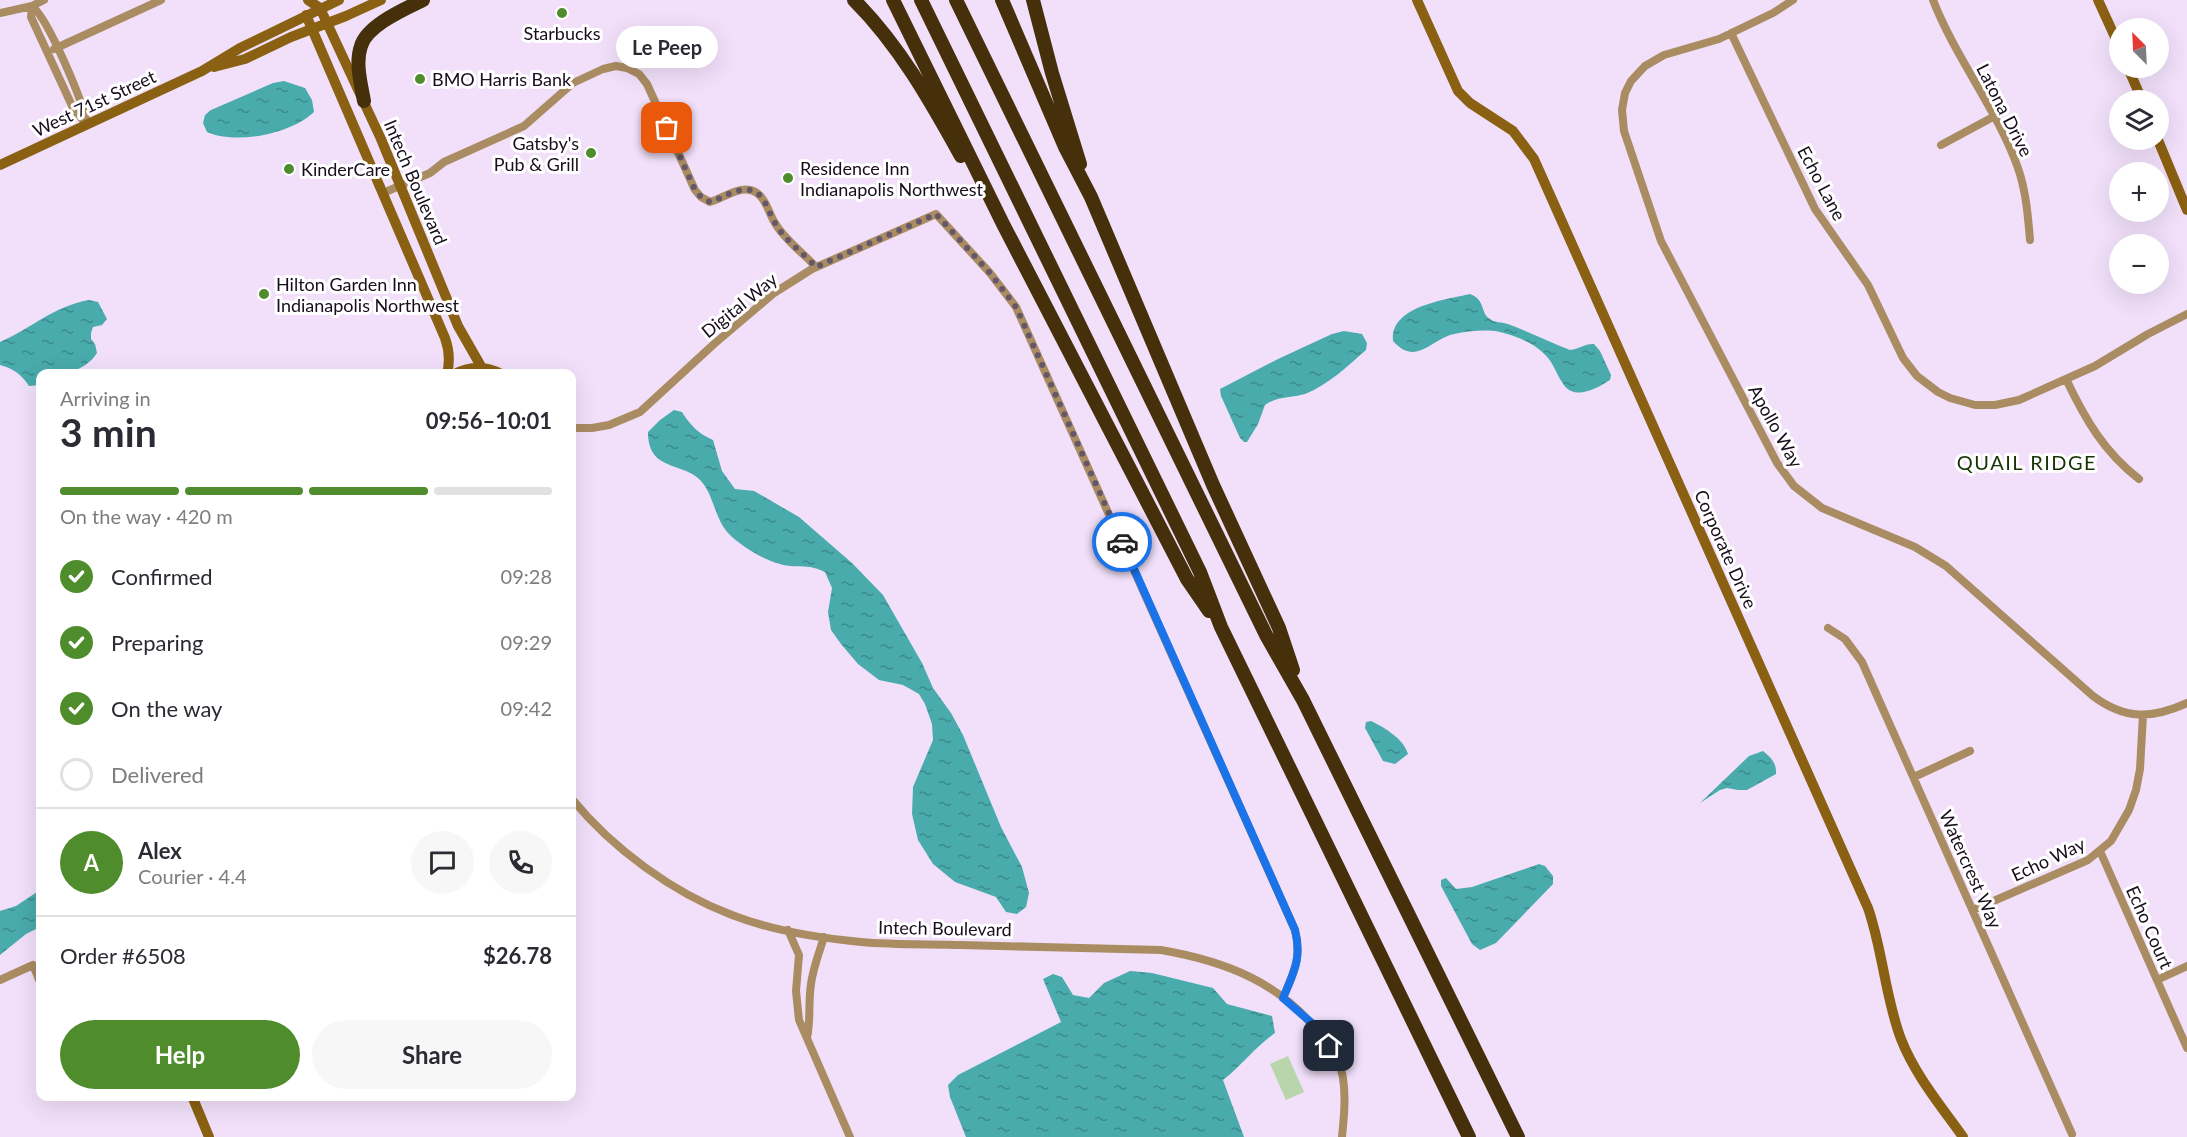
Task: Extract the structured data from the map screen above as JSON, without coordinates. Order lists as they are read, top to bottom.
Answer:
{
  "streets": {
    "street": [
      "West 71st Street",
      "Latona Drive",
      "Intech Boulevard",
      "Echo Lane",
      "Digital Way",
      "Apollo Way",
      "Corporate Drive",
      "Echo Way",
      "Watercrest Way",
      "Echo Court"
    ]
  },
  "crossings": [
    ["West 71st Street", "Intech Boulevard"],
    ["Intech Boulevard", "Digital Way"],
    ["Echo Lane", "Apollo Way"],
    ["Apollo Way", "Echo Way"],
    ["Echo Way", "Watercrest Way"],
    ["Echo Way", "Echo Court"]
  ],
  "districts": ["QUAIL RIDGE"],
  "places": [
    "Starbucks",
    "BMO Harris Bank",
    "Le Peep",
    "Gatsby's Pub & Grill",
    "KinderCare",
    "Residence Inn Indianapolis Northwest",
    "Hilton Garden Inn Indianapolis Northwest"
  ],
  "north": "top left",
  "page": {
    "map_buttons": ["+", "−"],
    "bubble": "Le Peep",
    "heading": ["3 min", "Arriving in", "09:56–10:01"],
    "panel": [
      "Alex",
      "Courier · 4.4",
      "Order #6508",
      "$26.78"
    ],
    "bar": "On the way · 420 m",
    "list": [
      ["Confirmed", "09:28"],
      ["Preparing", "09:29"],
      ["On the way", "09:42"],
      "Delivered"
    ],
    "round": "A",
    "buttons": ["Help", "Share"]
  }
}
